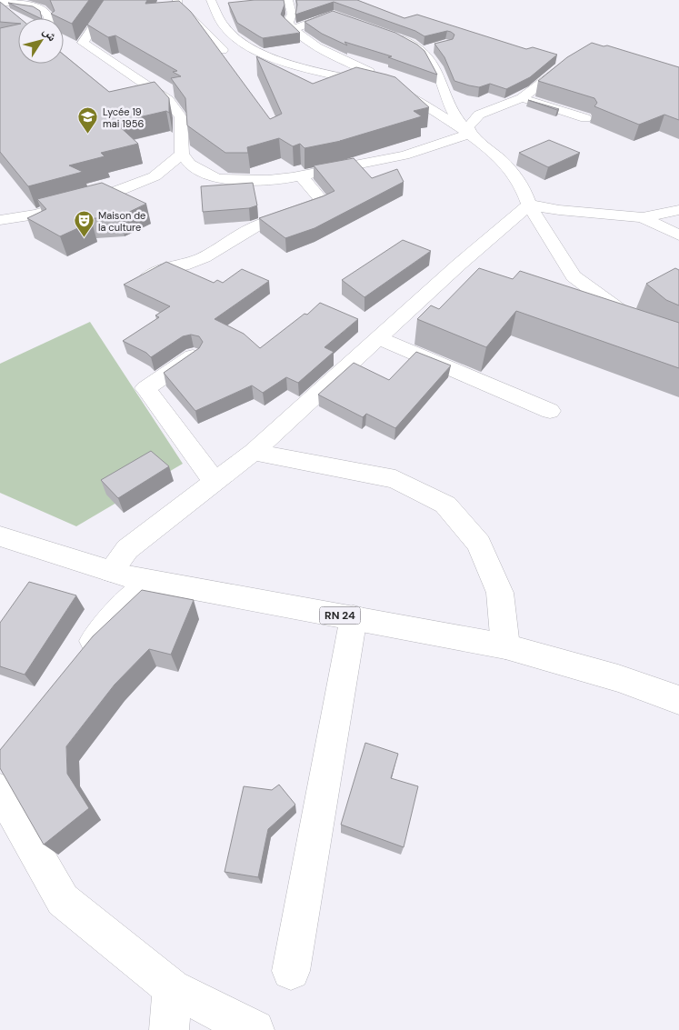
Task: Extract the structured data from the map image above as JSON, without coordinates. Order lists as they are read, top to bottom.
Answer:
{
  "streets": {
    "street": ["RN 24"]
  },
  "places": {
    "school or university": ["Lycée 19 mai 1956"],
    "theatre": ["Maison de la culture"]
  },
  "north": "top right"
}
